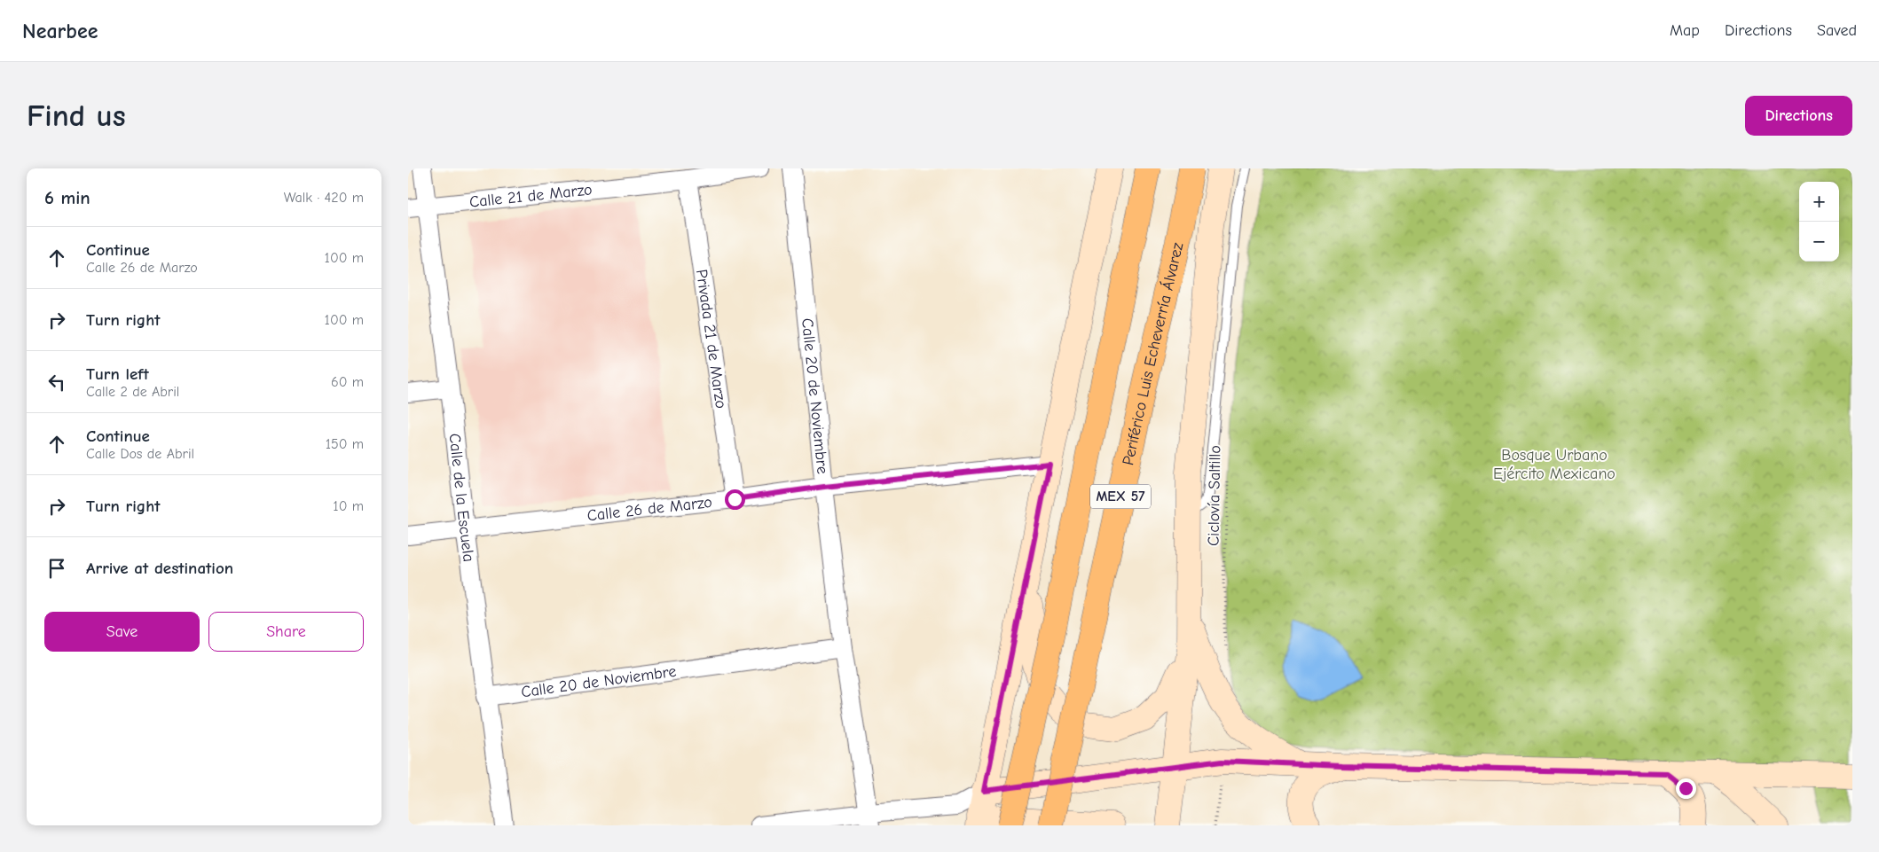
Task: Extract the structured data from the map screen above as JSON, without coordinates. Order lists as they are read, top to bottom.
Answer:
{
  "streets": {
    "highway": ["Periférico Luis Echeverría Álvarez", "MEX 57"],
    "street": [
      "Calle 21 de Marzo",
      "Privada 21 de Marzo",
      "Calle 20 de Noviembre",
      "Calle de la Escuela",
      "Calle 26 de Marzo"
    ],
    "path": ["Ciclovía Saltillo"]
  },
  "crossings": [
    ["Calle 21 de Marzo", "Privada 21 de Marzo"],
    ["Calle 21 de Marzo", "Calle de la Escuela"],
    ["Privada 21 de Marzo", "Calle 26 de Marzo"],
    ["Calle 20 de Noviembre", "Calle de la Escuela"],
    ["Calle 20 de Noviembre", "Calle 26 de Marzo"],
    ["Calle de la Escuela", "Calle 26 de Marzo"]
  ],
  "parks": ["Bosque Urbano Ejército Mexicano"],
  "page": {
    "header": "Nearbee",
    "nav": ["Map", "Directions", "Saved"],
    "buttons": [
      "Directions",
      ["Save", "Share"]
    ],
    "title": "Find us",
    "heading": ["6 min", "Walk · 420 m"],
    "map_buttons": ["+", "−"],
    "list": [
      ["Continue", "Calle 26 de Marzo", "100 m"],
      ["Turn right", "100 m"],
      ["Turn left", "Calle 2 de Abril", "60 m"],
      ["Continue", "Calle Dos de Abril", "150 m"],
      ["Turn right", "10 m"],
      "Arrive at destination"
    ]
  }
}
